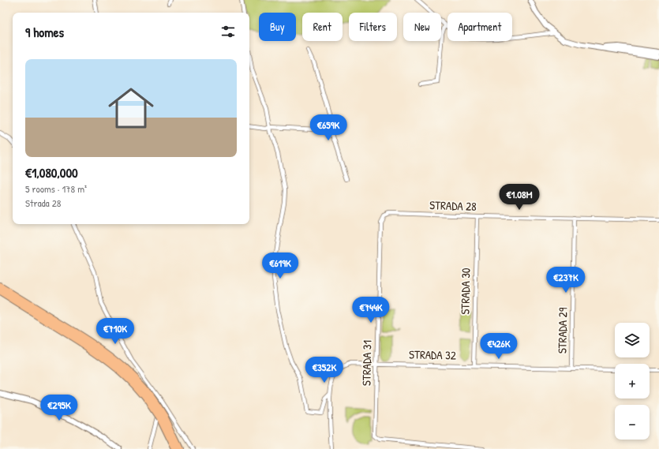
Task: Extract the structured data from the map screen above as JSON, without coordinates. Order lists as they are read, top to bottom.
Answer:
{
  "streets": {
    "street": [
      "STRADA 28",
      "STRADA 30",
      "STRADA 29",
      "STRADA 32",
      "STRADA 31"
    ]
  },
  "crossings": [
    ["STRADA 28", "STRADA 30"],
    ["STRADA 28", "STRADA 29"],
    ["STRADA 28", "STRADA 31"],
    ["STRADA 30", "STRADA 32"],
    ["STRADA 29", "STRADA 32"],
    ["STRADA 32", "STRADA 31"]
  ],
  "page": {
    "chip": [
      "Buy",
      "Rent",
      "Filters",
      "New",
      "Apartment"
    ],
    "heading": "9 homes",
    "list": [
      {
        "name": "€1,080,000",
        "note": "5 rooms · 178 m² · Strada 28"
      }
    ],
    "price": [
      "€659K",
      "€1.08M",
      "€619K",
      "€237K",
      "€744K",
      "€710K",
      "€426K",
      "€352K",
      "€295K"
    ],
    "map_buttons": ["+", "−"]
  }
}
